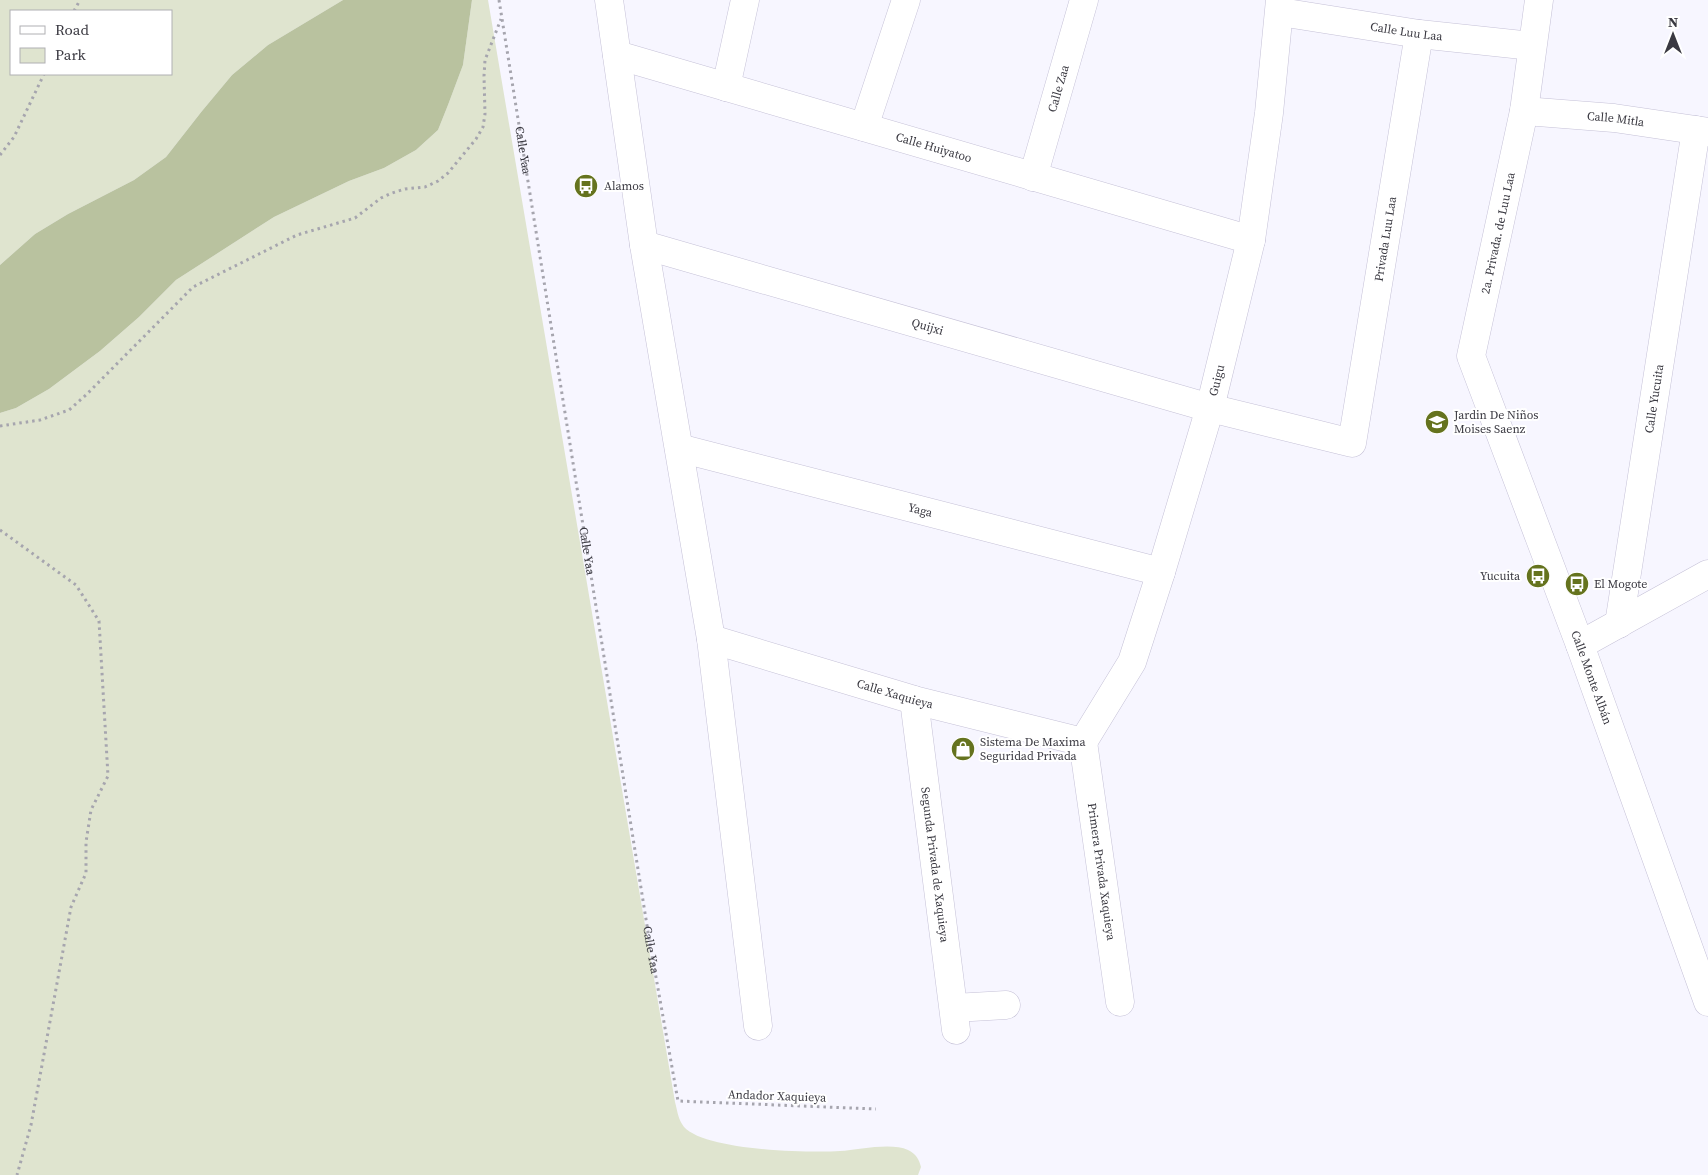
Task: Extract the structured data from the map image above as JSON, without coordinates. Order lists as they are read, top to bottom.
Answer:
{
  "streets": {
    "street": [
      "Calle Luu Laa",
      "Calle Zaa",
      "Calle Mitla",
      "Calle Huiyatoo",
      "2a. Privada. de Luu Laa",
      "Privada Luu Laa",
      "Quijxi",
      "Guigu",
      "Calle Yucuita",
      "Yaga",
      "Calle Monte Albán",
      "Calle Xaquieya",
      "Segunda Privada de Xaquieya",
      "Primera Privada Xaquieya"
    ],
    "path": ["Calle Yaa", "Andador Xaquieya"]
  },
  "crossings": [
    ["Calle Luu Laa", "Privada Luu Laa"],
    ["Calle Luu Laa", "Guigu"],
    ["Calle Zaa", "Calle Huiyatoo"],
    ["Calle Mitla", "2a. Privada. de Luu Laa"],
    ["Calle Mitla", "Calle Yucuita"],
    ["Calle Huiyatoo", "Guigu"],
    ["Calle Yaa", "Andador Xaquieya"],
    ["2a. Privada. de Luu Laa", "Calle Monte Albán"],
    ["Privada Luu Laa", "Quijxi"],
    ["Quijxi", "Guigu"],
    ["Guigu", "Yaga"],
    ["Guigu", "Calle Xaquieya"],
    ["Guigu", "Primera Privada Xaquieya"],
    ["Calle Xaquieya", "Segunda Privada de Xaquieya"],
    ["Calle Xaquieya", "Primera Privada Xaquieya"]
  ],
  "places": {
    "bus stop": ["Alamos", "Yucuita", "El Mogote"],
    "school or university": ["Jardin De Niños Moises Saenz"],
    "shop": ["Sistema De Maxima Seguridad Privada"]
  },
  "legend": ["Road", "Park"],
  "north": "top"
}
